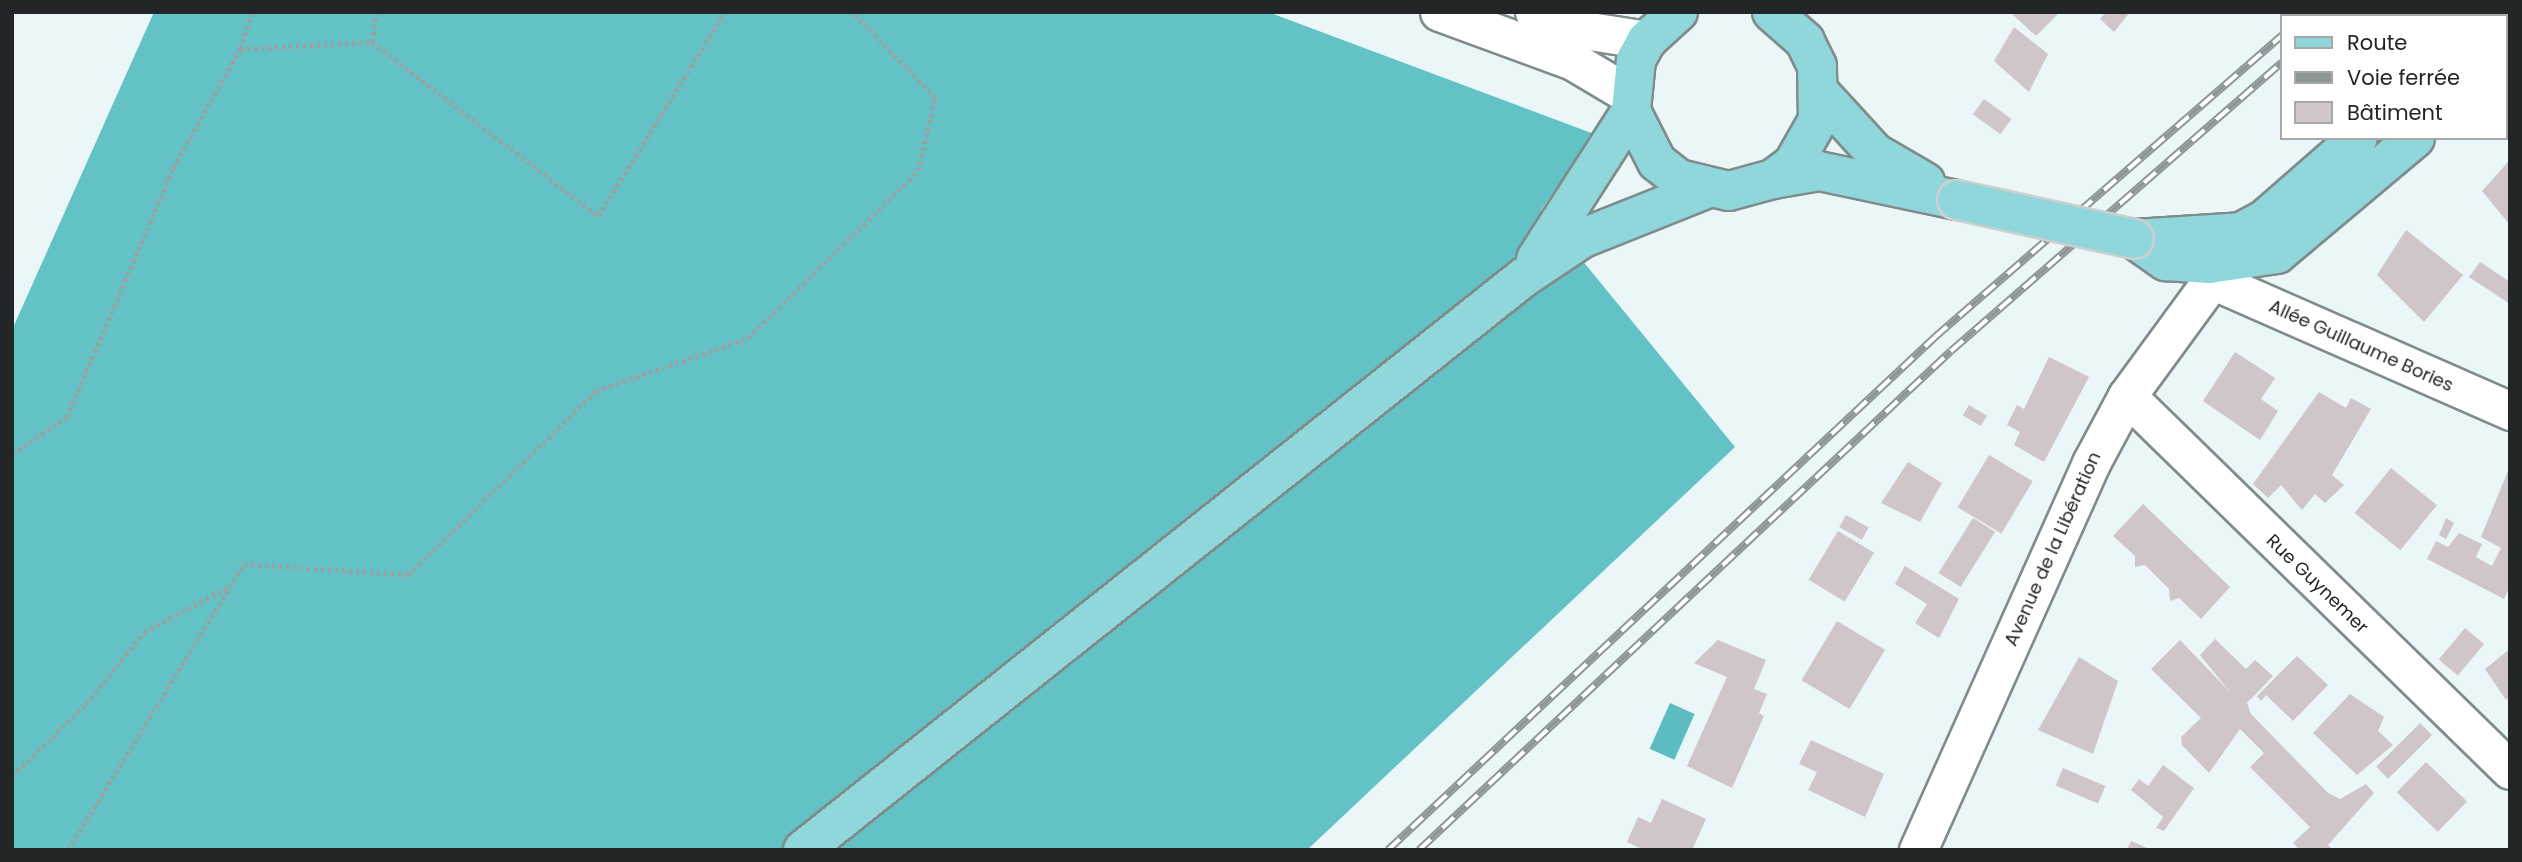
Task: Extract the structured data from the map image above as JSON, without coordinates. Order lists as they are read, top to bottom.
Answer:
{
  "streets": {
    "street": ["Allée Guillaume Bories", "Avenue de la Libération", "Rue Guynemer"]
  },
  "crossings": [
    ["Allée Guillaume Bories", "Avenue de la Libération"],
    ["Avenue de la Libération", "Rue Guynemer"]
  ],
  "legend": ["Route", "Voie ferrée", "Bâtiment"]
}
